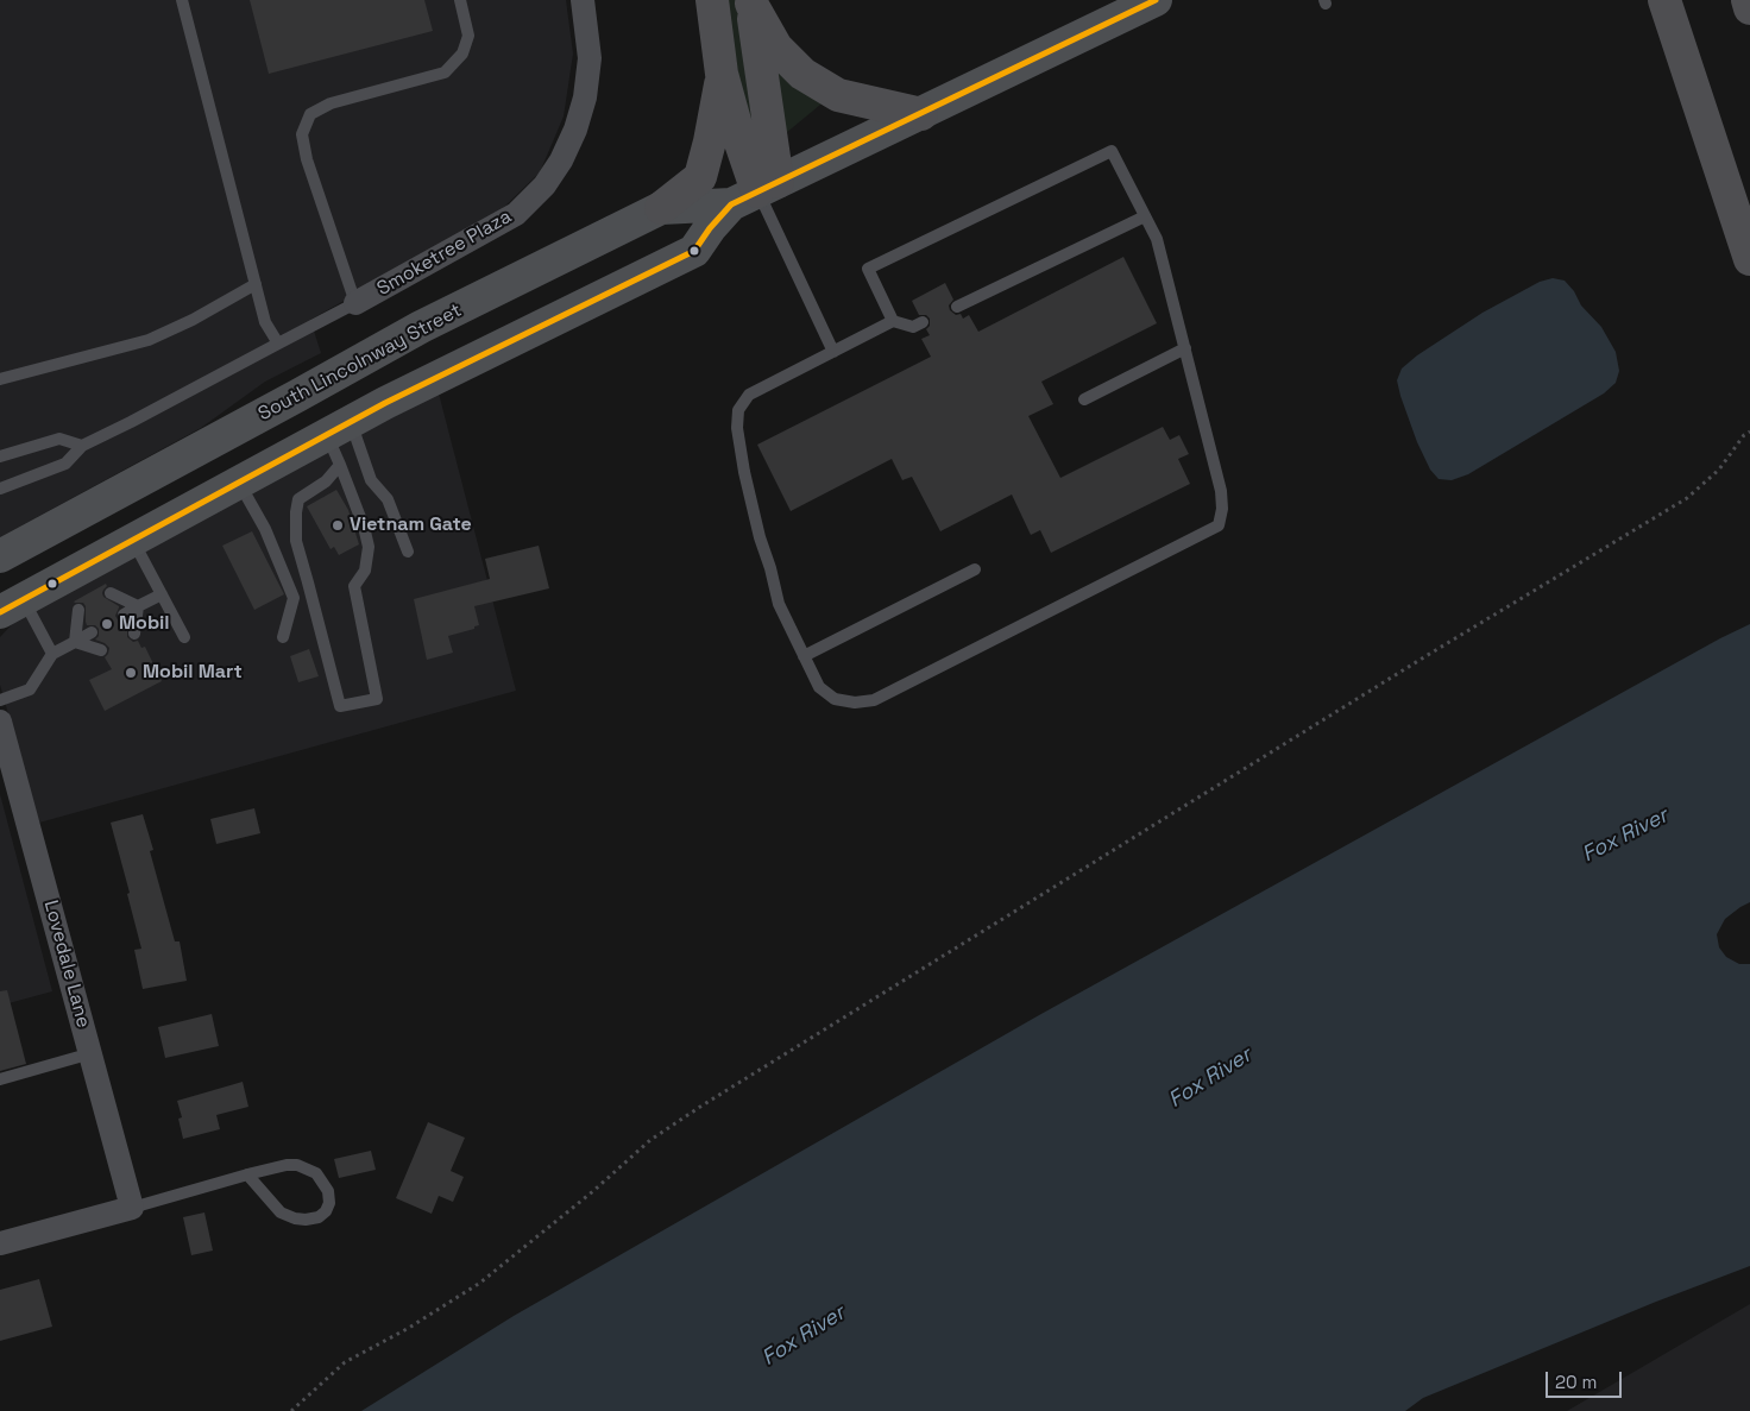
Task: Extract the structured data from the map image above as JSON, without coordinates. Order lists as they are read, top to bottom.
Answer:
{
  "streets": {
    "main road": ["South Lincolnway Street"],
    "street": ["Smoketree Plaza", "Lovedale Lane"]
  },
  "water": ["Fox River"],
  "places": ["Vietnam Gate", "Mobil", "Mobil Mart"],
  "scale_bar": "20 m"
}
